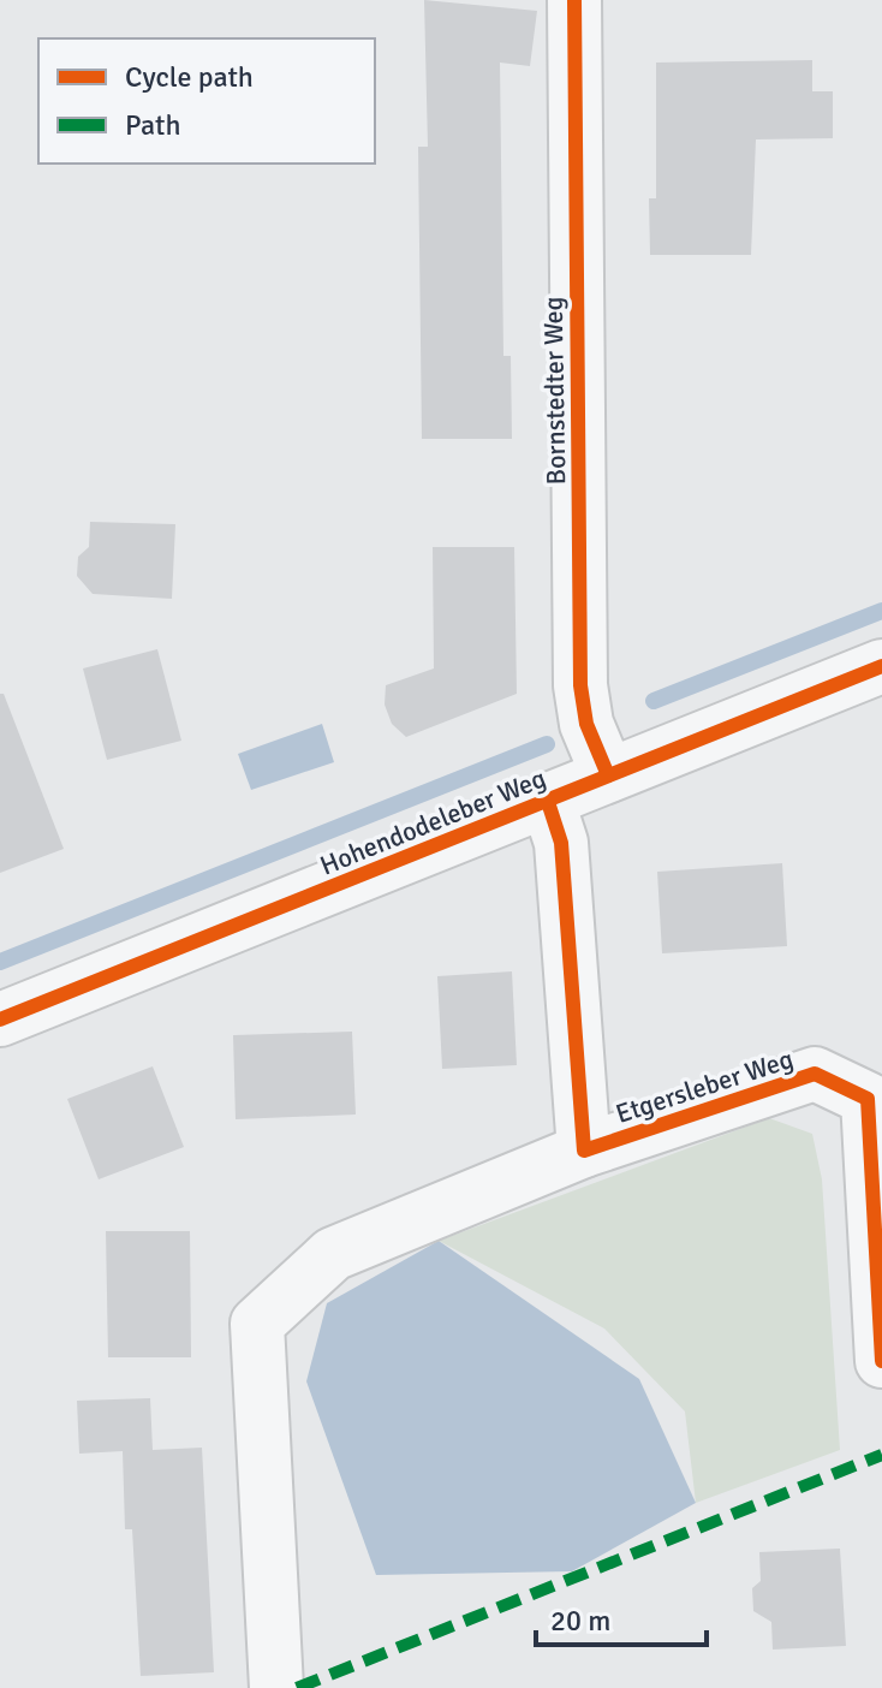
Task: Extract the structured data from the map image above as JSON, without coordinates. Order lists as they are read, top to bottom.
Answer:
{
  "streets": {
    "street": ["Bornstedter Weg", "Hohendodeleber Weg", "Etgersleber Weg"]
  },
  "crossings": [
    ["Bornstedter Weg", "Hohendodeleber Weg"],
    ["Hohendodeleber Weg", "Etgersleber Weg"]
  ],
  "legend": ["Cycle path", "Path"],
  "scale_bar": "20 m"
}
